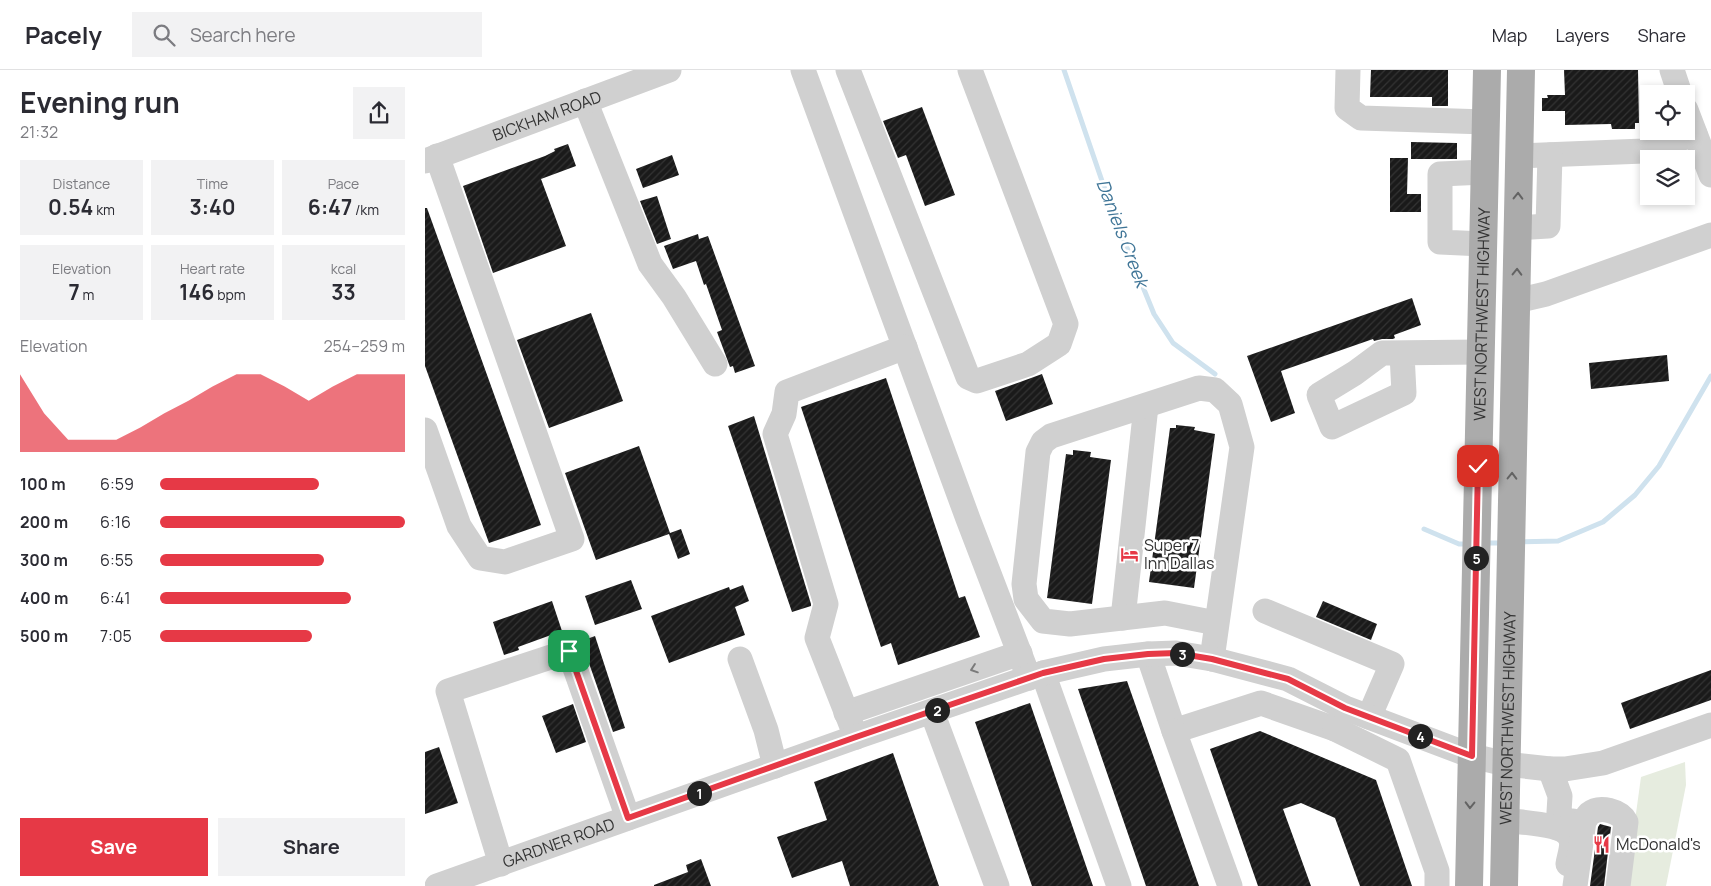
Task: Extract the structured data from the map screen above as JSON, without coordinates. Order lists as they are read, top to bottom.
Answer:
{
  "streets": {
    "main road": ["WEST NORTHWEST HIGHWAY"],
    "street": ["BICKHAM ROAD", "GARDNER ROAD"]
  },
  "crossings": [
    ["WEST NORTHWEST HIGHWAY", "GARDNER ROAD"]
  ],
  "water": ["Daniels Creek"],
  "places": {
    "hotel": ["Super 7 Inn Dallas"],
    "restaurant": ["McDonald's"]
  },
  "page": {
    "header": "Pacely",
    "search": "Search here",
    "nav": ["Map", "Layers", "Share"],
    "heading": ["Evening run", "21:32"],
    "stats": [
      ["Distance", "0.54 km"],
      ["Time", "3:40"],
      ["Pace", "6:47 /km"],
      ["Elevation", "7 m"],
      ["Heart rate", "146 bpm"],
      ["kcal", "33"]
    ],
    "chart": ["Elevation", "254–259 m"],
    "list": [
      {
        "name": "100 m",
        "note": "6:59"
      },
      {
        "name": "200 m",
        "note": "6:16"
      },
      {
        "name": "300 m",
        "note": "6:55"
      },
      {
        "name": "400 m",
        "note": "6:41"
      },
      {
        "name": "500 m",
        "note": "7:05"
      }
    ],
    "pins": [
      "5",
      "3",
      "2",
      "4",
      "1"
    ],
    "buttons": ["Save", "Share"]
  }
}
